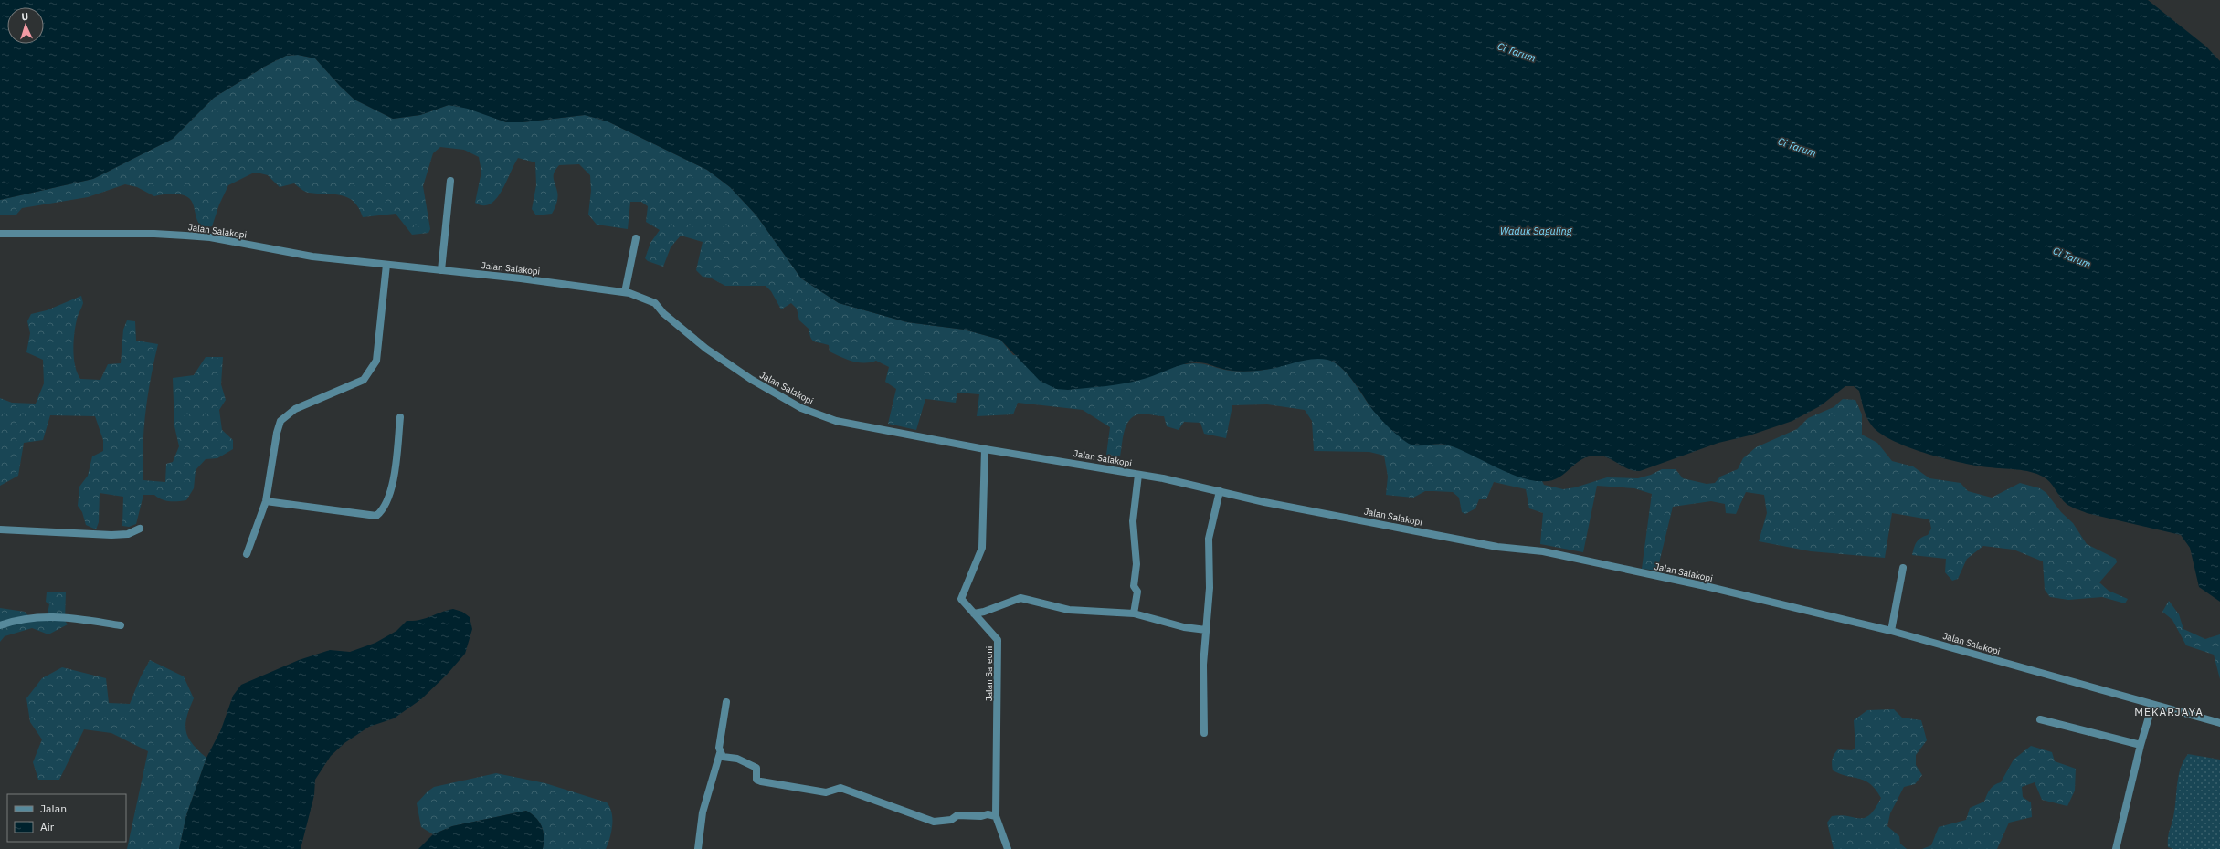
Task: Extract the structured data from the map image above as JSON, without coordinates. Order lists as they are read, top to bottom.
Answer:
{
  "streets": {
    "street": ["Jalan Salakopi", "Jalan Sareuni"]
  },
  "crossings": [
    ["Jalan Salakopi", "Jalan Sareuni"]
  ],
  "districts": ["MEKARJAYA"],
  "water": ["Ci Tarum", "Waduk Saguling"],
  "legend": ["Jalan", "Air"],
  "north": "top"
}
